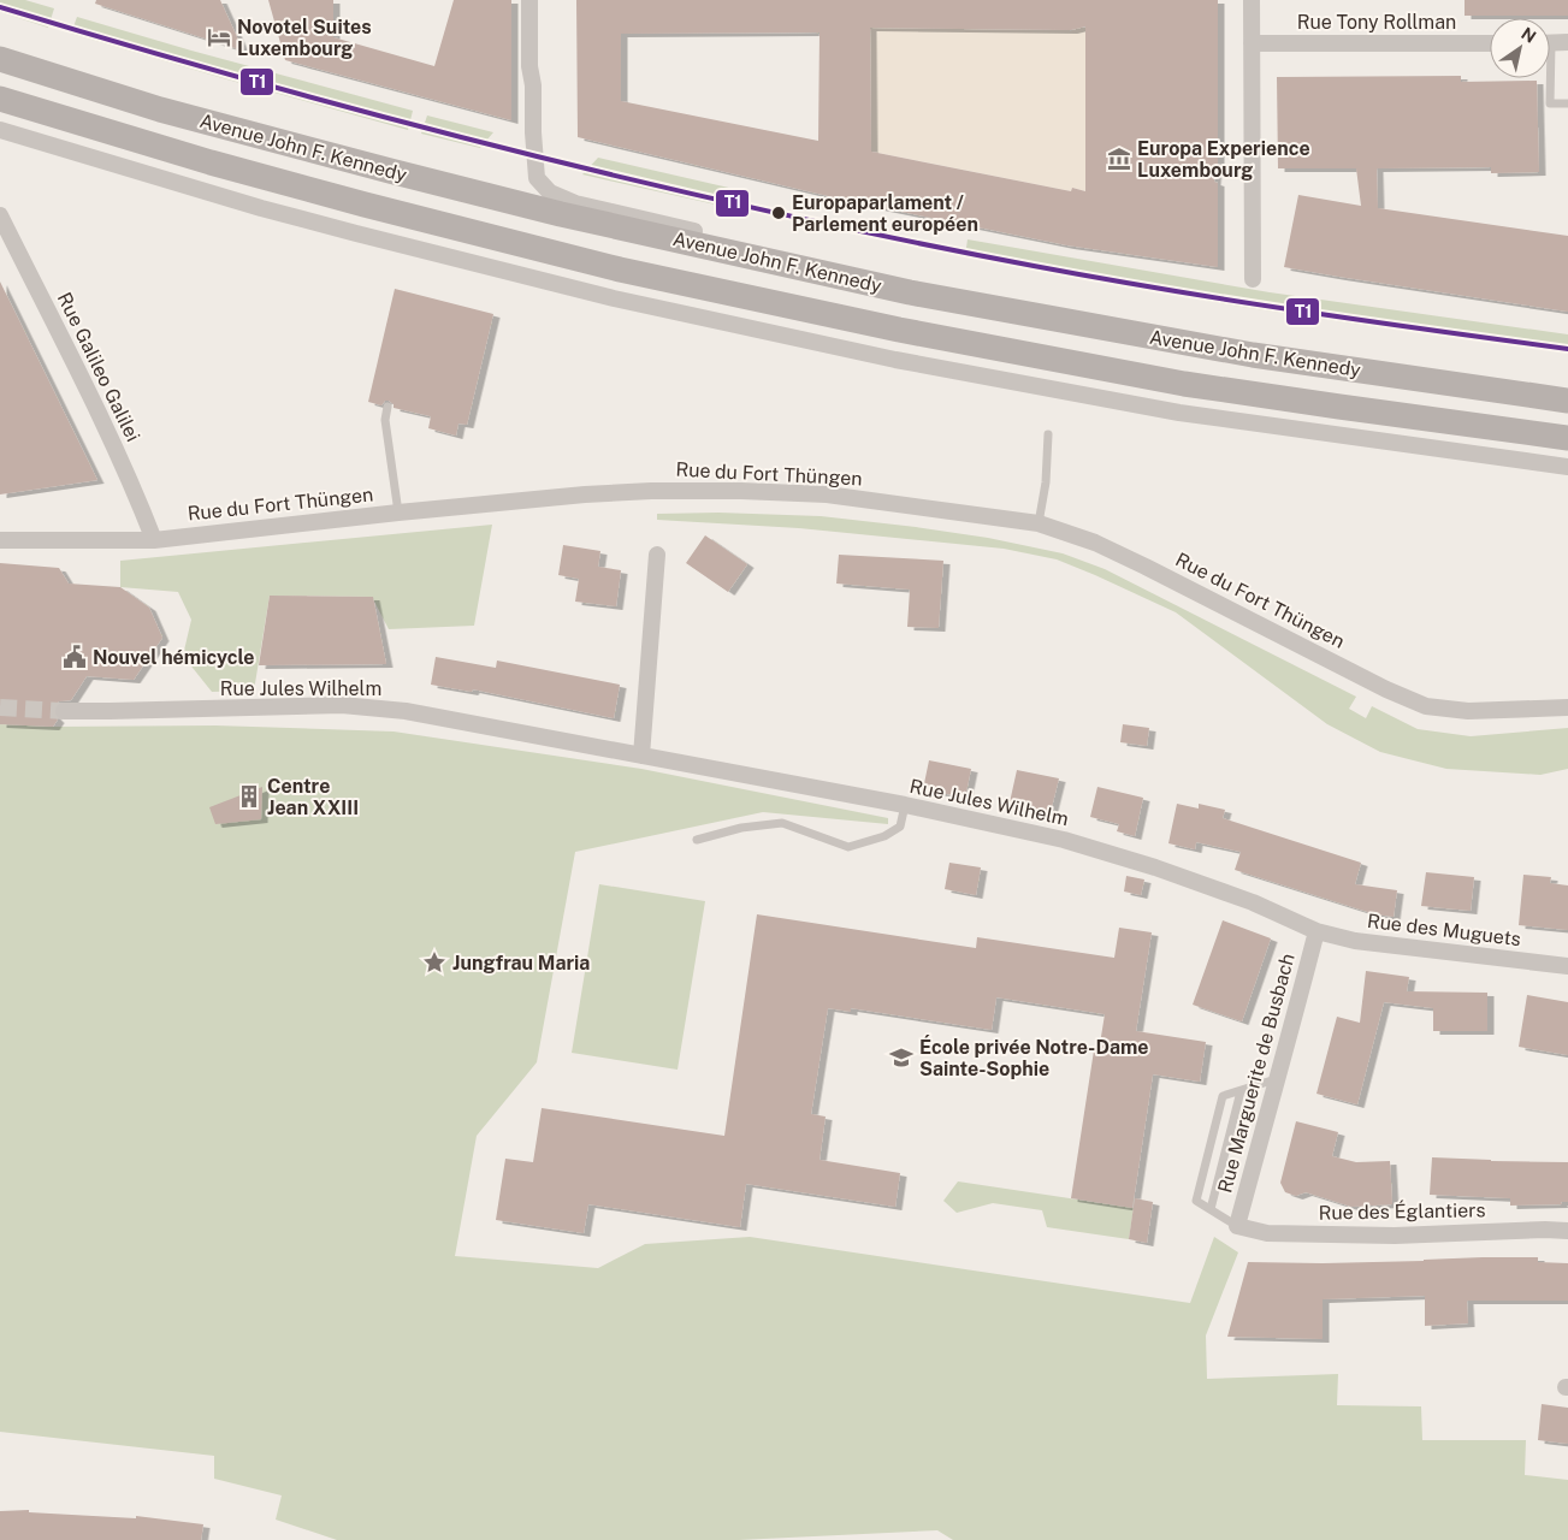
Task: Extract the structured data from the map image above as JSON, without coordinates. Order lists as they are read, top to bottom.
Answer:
{
  "streets": {
    "main road": ["Avenue John F. Kennedy"],
    "street": [
      "Rue Tony Rollman",
      "Rue Galileo Galilei",
      "Rue du Fort Thüngen",
      "Rue Jules Wilhelm",
      "Rue des Muguets",
      "Rue Marguerite de Busbach",
      "Rue des Églantiers"
    ]
  },
  "crossings": [
    ["Rue Galileo Galilei", "Rue du Fort Thüngen"],
    ["Rue Jules Wilhelm", "Rue des Muguets"],
    ["Rue Jules Wilhelm", "Rue Marguerite de Busbach"],
    ["Rue des Muguets", "Rue Marguerite de Busbach"],
    ["Rue Marguerite de Busbach", "Rue des Églantiers"]
  ],
  "places": {
    "hotel": ["Novotel Suites Luxembourg"],
    "museum": ["Europa Experience Luxembourg"],
    "other": ["Europaparlament / Parlement européen"],
    "public building": ["Nouvel hémicycle"],
    "building": ["Centre Jean XXIII"],
    "place": ["Jungfrau Maria"],
    "school or university": ["École privée Notre-Dame Sainte-Sophie"]
  },
  "lines": ["transit line T1"],
  "north": "top right"
}
